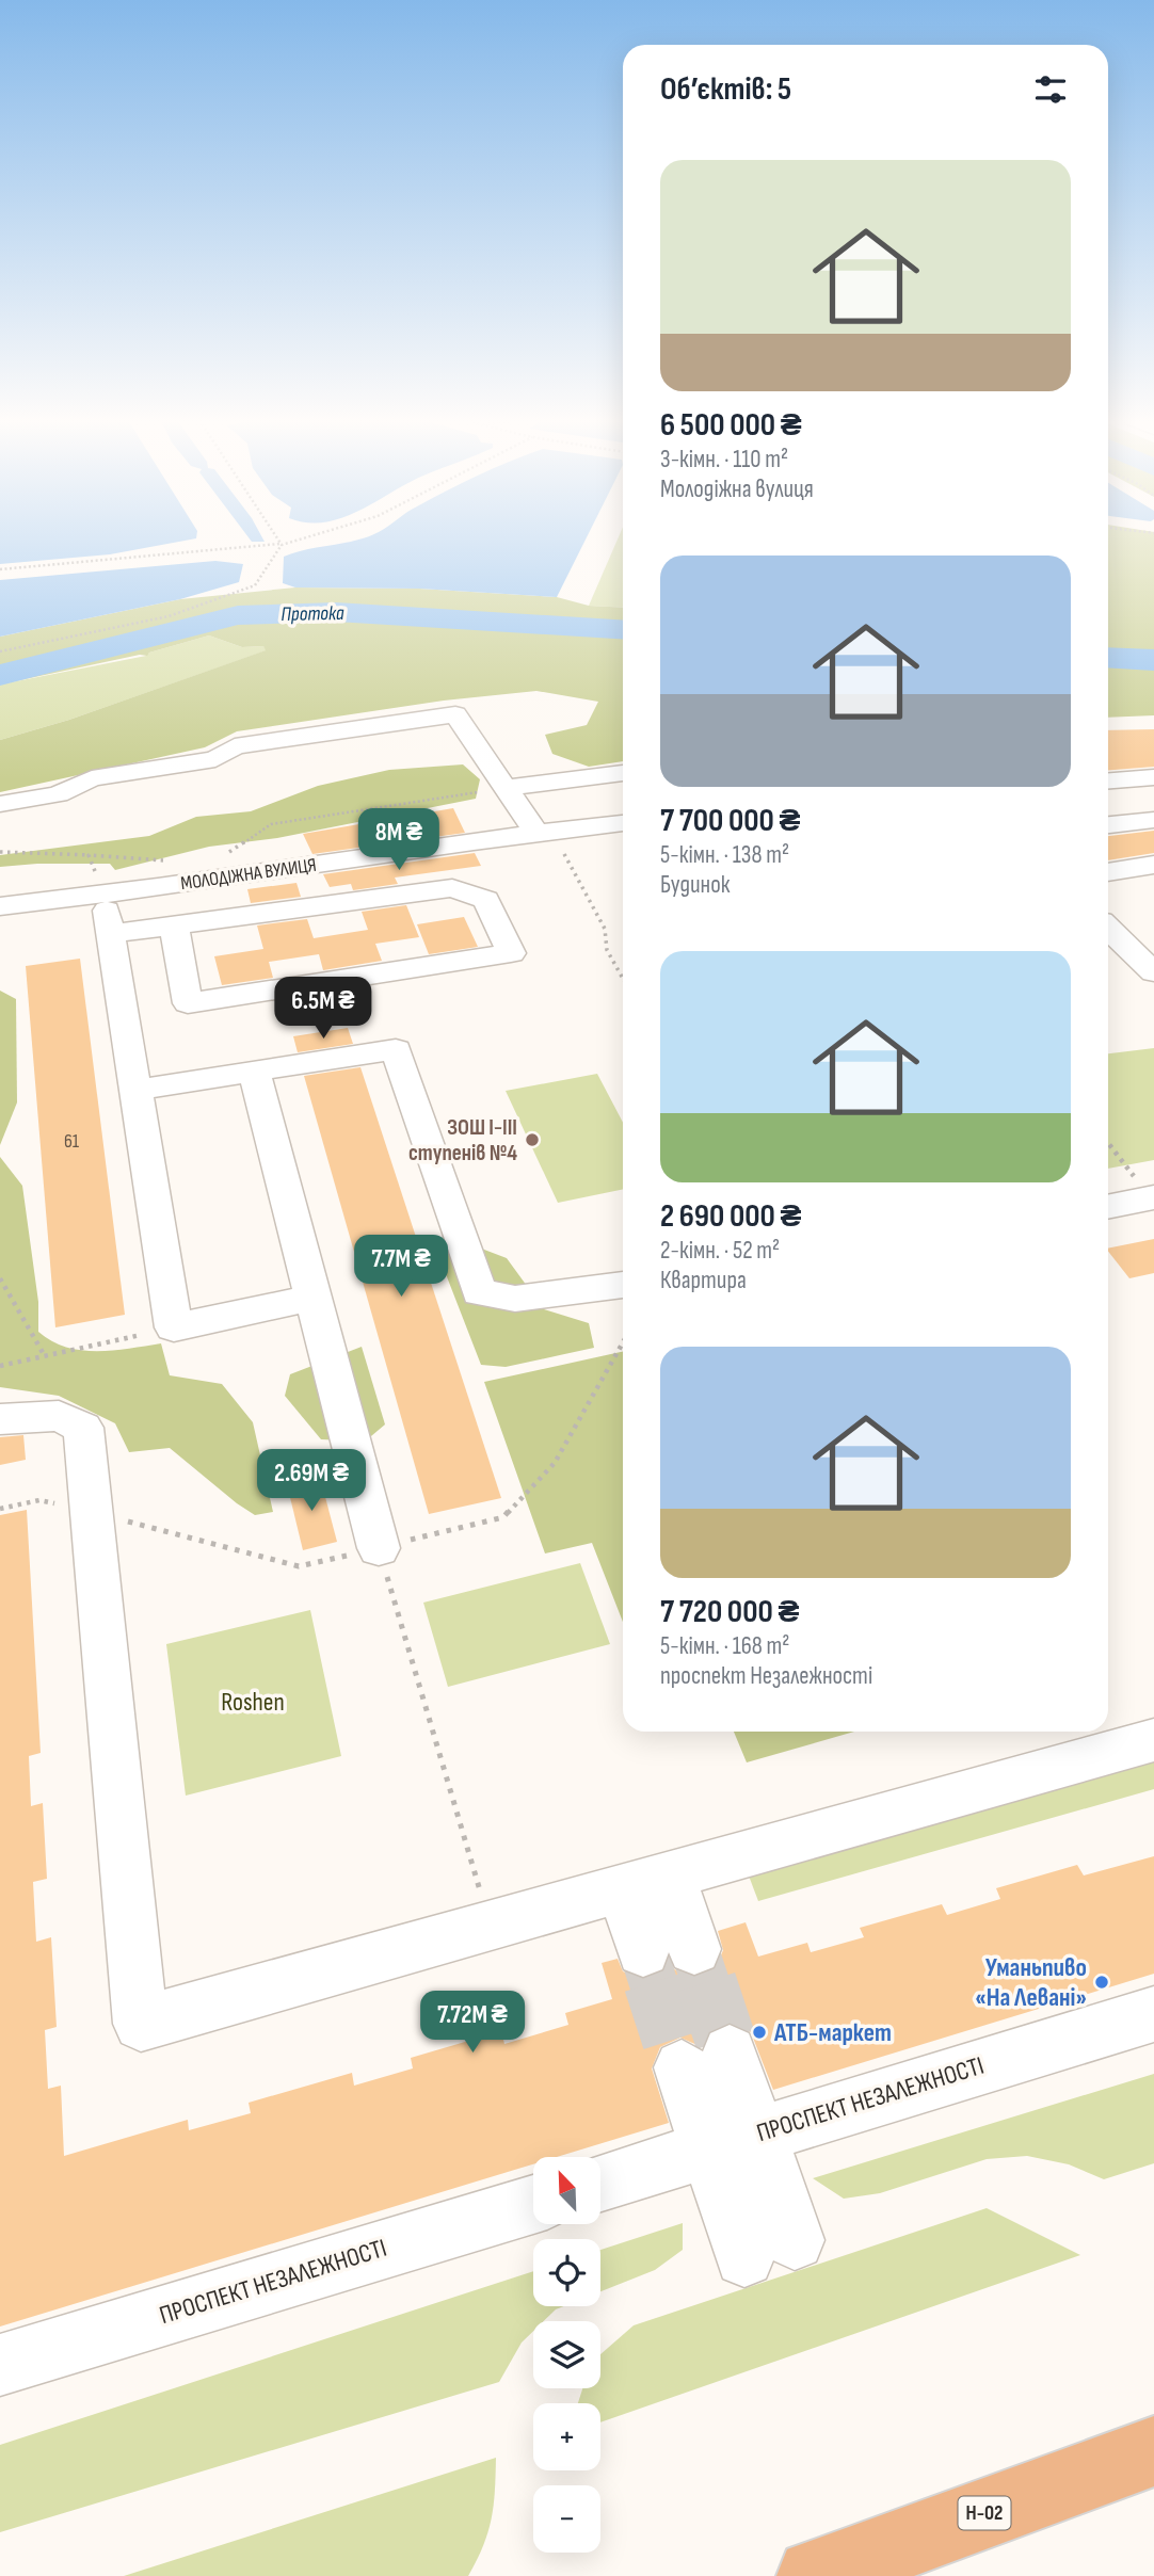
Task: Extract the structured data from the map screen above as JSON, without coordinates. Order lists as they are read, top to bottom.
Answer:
{
  "streets": {
    "main road": ["Н-02"],
    "street": ["МОЛОДІЖНА ВУЛИЦЯ", "ПРОСПЕКТ НЕЗАЛЕЖНОСТІ"]
  },
  "water": ["Протока"],
  "parks": ["Roshen"],
  "places": ["ЗОШ І-ІІІ ступенів №4", "Уманьпиво «На Левані»", "АТБ-маркет"],
  "house_numbers": ["61"],
  "north": "top left",
  "page": {
    "heading": "Об’єктів: 5",
    "list": [
      {
        "name": "6 500 000 ₴",
        "note": "3-кімн. · 110 m² · Молодіжна вулиця"
      },
      {
        "name": "7 700 000 ₴",
        "note": "5-кімн. · 138 m² · Будинок"
      },
      {
        "name": "2 690 000 ₴",
        "note": "2-кімн. · 52 m² · Квартира"
      },
      {
        "name": "7 720 000 ₴",
        "note": "5-кімн. · 168 m² · проспект Незалежності"
      }
    ],
    "price": [
      "8M ₴",
      "6.5M ₴",
      "7.7M ₴",
      "2.69M ₴",
      "7.72M ₴"
    ],
    "map_buttons": ["+", "−"]
  }
}
